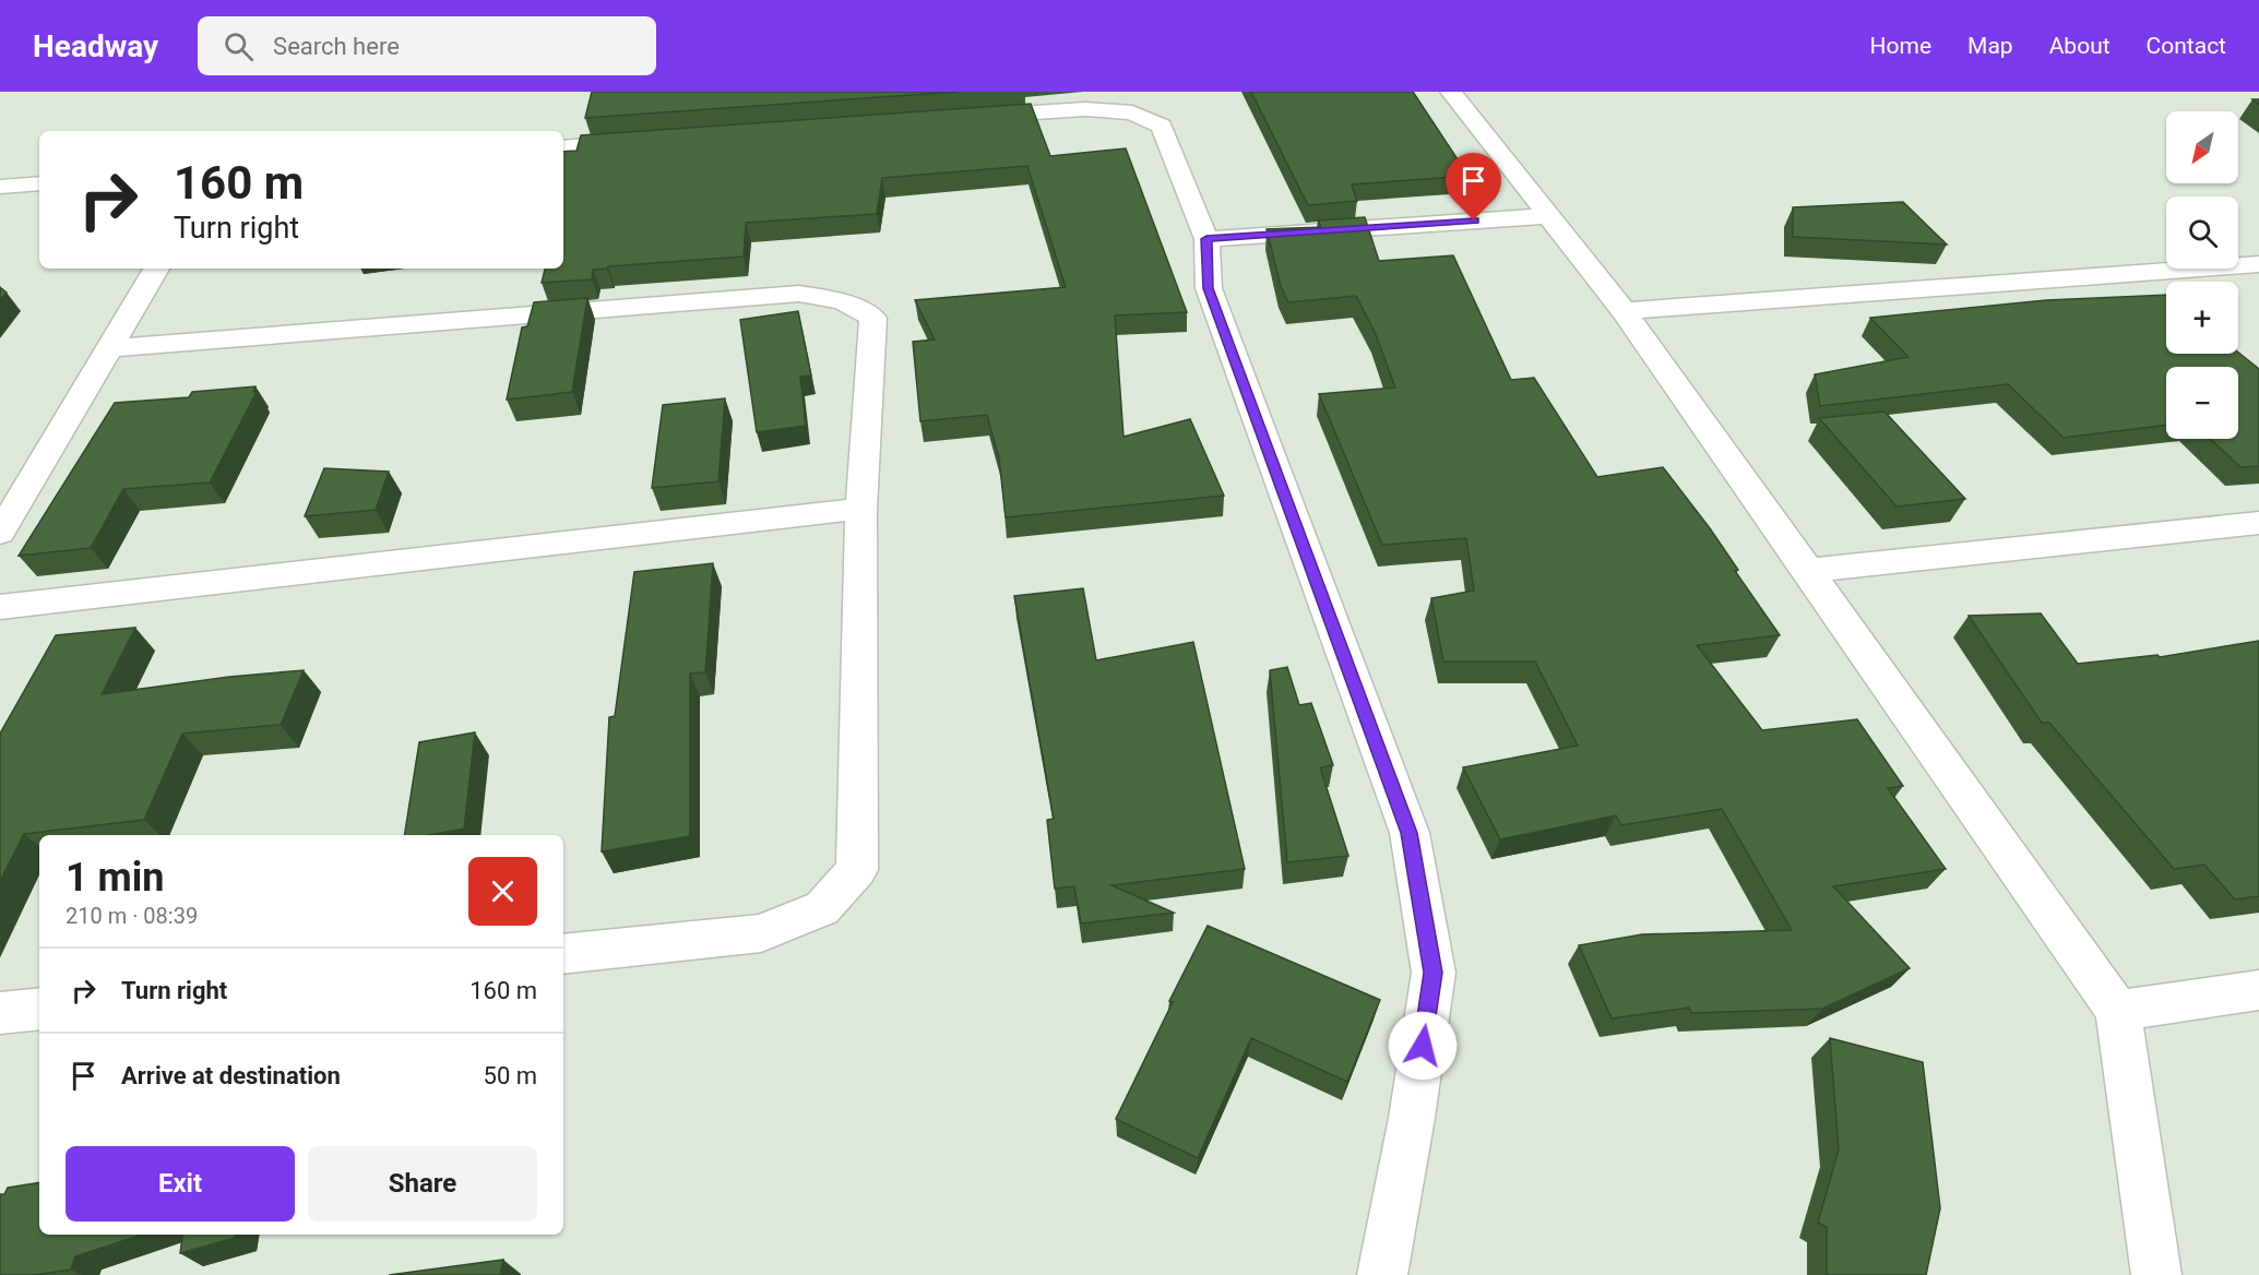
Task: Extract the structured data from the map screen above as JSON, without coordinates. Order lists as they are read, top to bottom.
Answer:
{
  "north": "bottom left",
  "page": {
    "header": "Headway",
    "search": "Search here",
    "nav": [
      "Home",
      "Map",
      "About",
      "Contact"
    ],
    "map_buttons": ["+", "−"],
    "turn": ["160 m", "Turn right"],
    "heading": ["1 min", "210 m · 08:39"],
    "list": [
      {
        "name": "Turn right",
        "value": "160 m"
      },
      {
        "name": "Arrive at destination",
        "value": "50 m"
      }
    ],
    "buttons": ["Exit", "Share"]
  }
}
